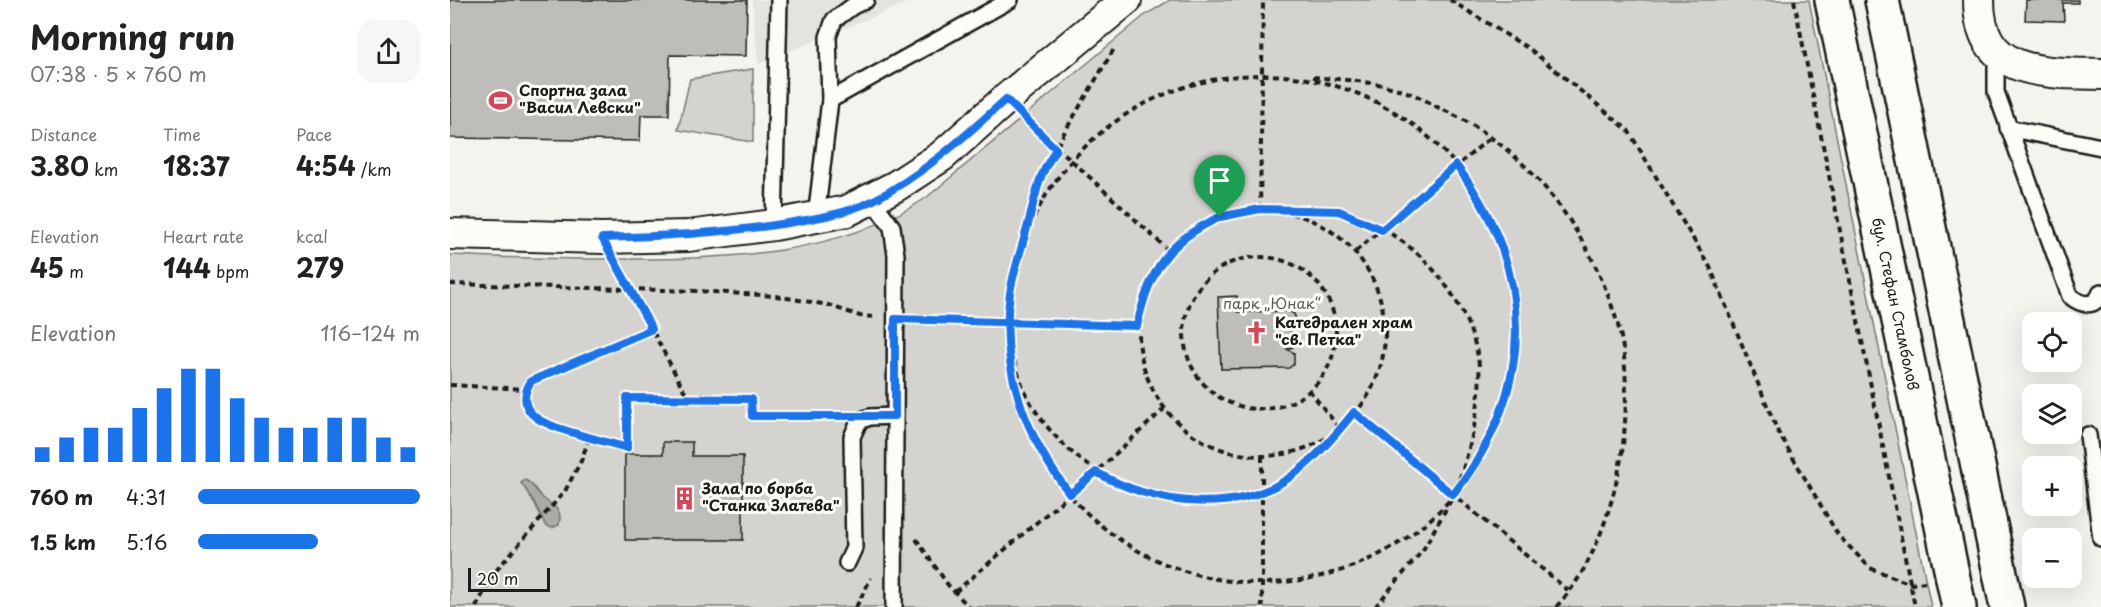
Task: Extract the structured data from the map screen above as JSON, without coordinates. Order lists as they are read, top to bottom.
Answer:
{
  "streets": {
    "main road": ["бул. Стефан Стамболов"]
  },
  "parks": ["парк „Юнак“"],
  "places": {
    "sports": ["Спортна зала \"Васил Левски\""],
    "church": ["Катедрален храм \"св. Петка\""],
    "building": ["Зала по борба \"Станка Златева\""]
  },
  "scale_bar": "20 m",
  "page": {
    "heading": ["Morning run", "07:38 · 5 × 760 m"],
    "stats": [
      ["Distance", "3.80 km"],
      ["Time", "18:37"],
      ["Pace", "4:54 /km"],
      ["Elevation", "45 m"],
      ["Heart rate", "144 bpm"],
      ["kcal", "279"]
    ],
    "chart": ["Elevation", "116–124 m"],
    "map_buttons": ["+", "−"],
    "list": [
      {
        "name": "760 m",
        "note": "4:31"
      },
      {
        "name": "1.5 km",
        "note": "5:16"
      }
    ],
    "scale": "20 m"
  }
}
